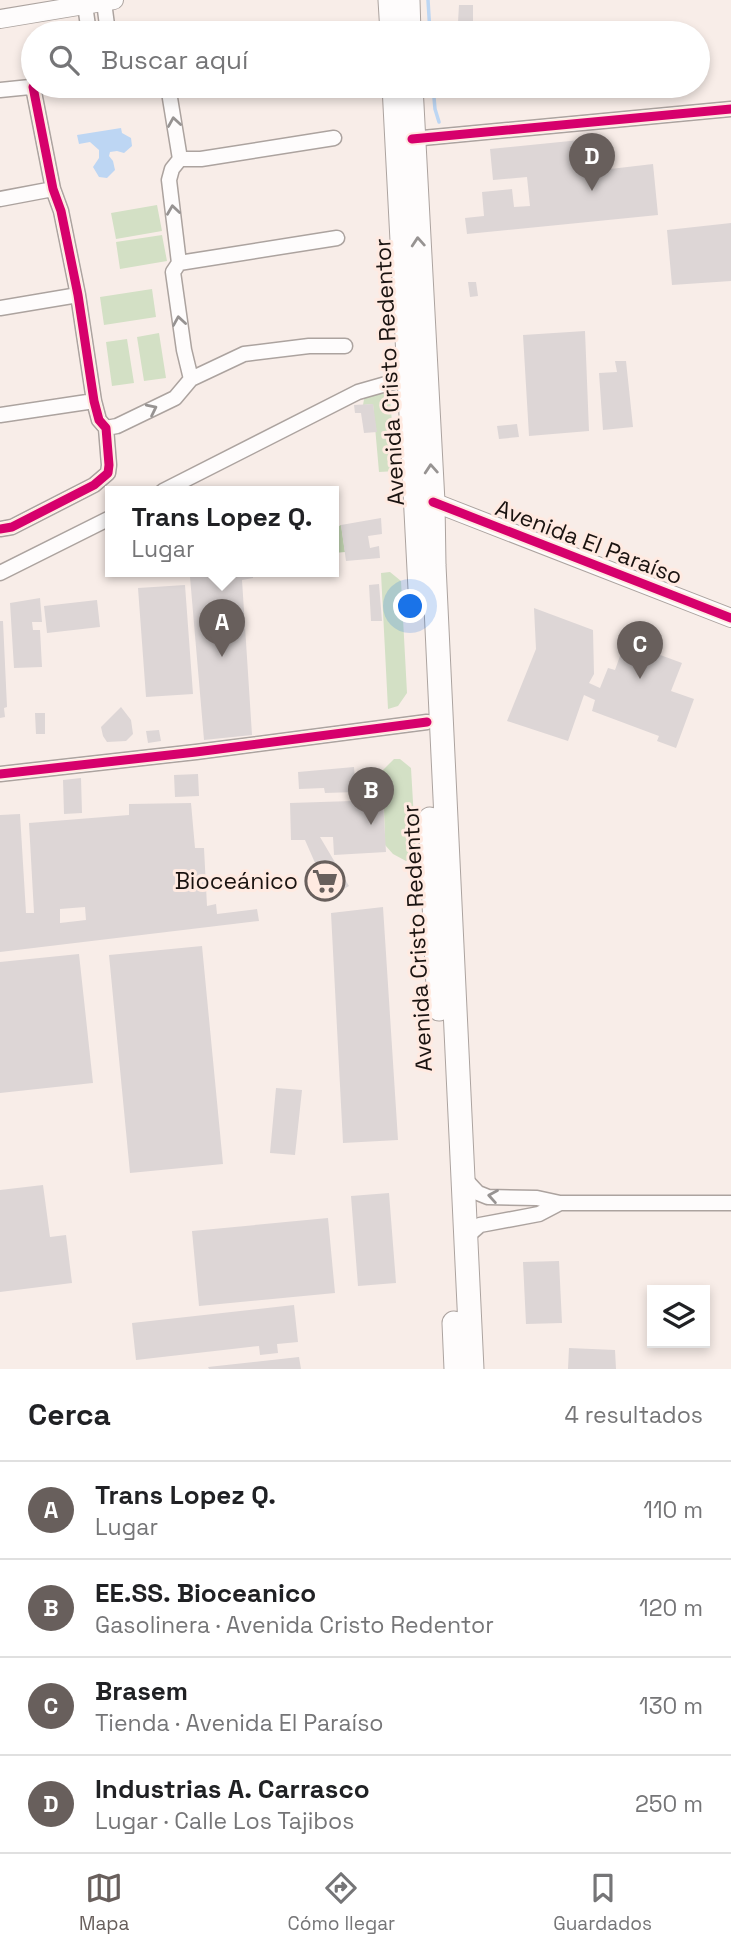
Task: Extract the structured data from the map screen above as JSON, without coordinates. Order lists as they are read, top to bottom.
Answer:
{
  "streets": {
    "highway": ["Avenida Cristo Redentor"],
    "street": ["Avenida El Paraíso"]
  },
  "crossings": [
    ["Avenida Cristo Redentor", "Avenida El Paraíso"]
  ],
  "places": {
    "supermarket": ["Bioceánico"]
  },
  "page": {
    "search": "Buscar aquí",
    "pins": [
      "D",
      "A",
      "C",
      "B"
    ],
    "popup": ["Trans Lopez Q.", "Lugar"],
    "heading": ["Cerca", "4 resultados"],
    "list": [
      {
        "mark": "A",
        "name": "Trans Lopez Q.",
        "note": "Lugar",
        "value": "110 m"
      },
      {
        "mark": "B",
        "name": "EE.SS. Bioceanico",
        "note": "Gasolinera · Avenida Cristo Redentor",
        "value": "120 m"
      },
      {
        "mark": "C",
        "name": "Brasem",
        "note": "Tienda · Avenida El Paraíso",
        "value": "130 m"
      },
      {
        "mark": "D",
        "name": "Industrias A. Carrasco",
        "note": "Lugar · Calle Los Tajibos",
        "value": "250 m"
      }
    ],
    "nav": ["Mapa", "Cómo llegar", "Guardados"]
  }
}
